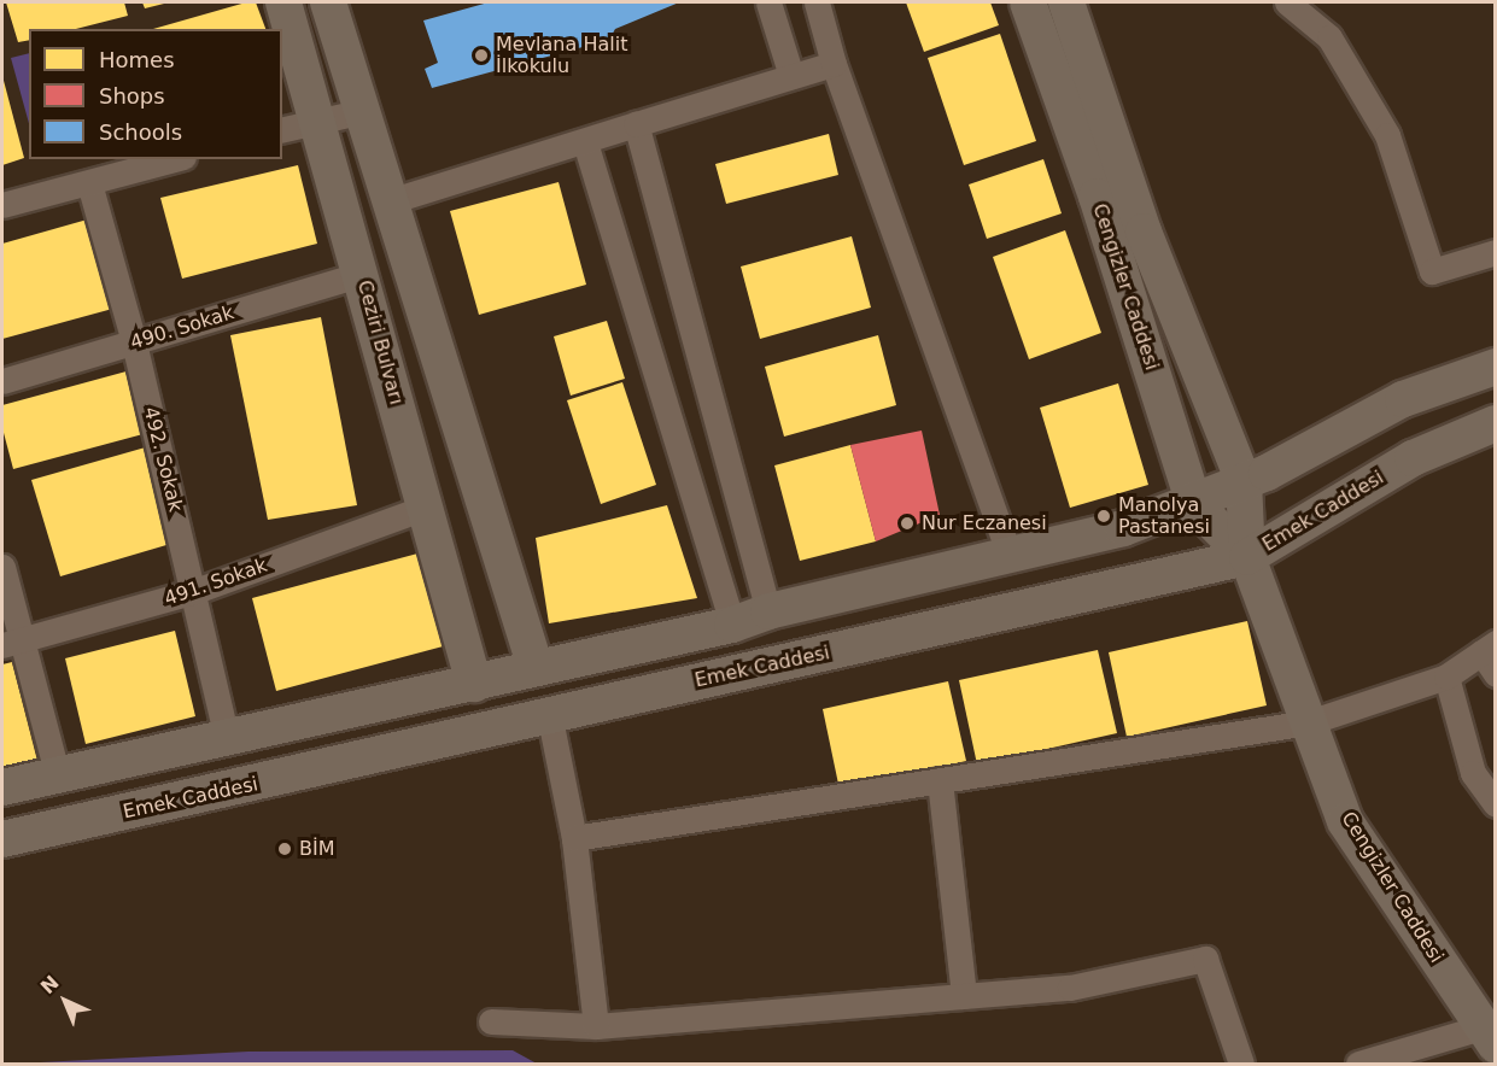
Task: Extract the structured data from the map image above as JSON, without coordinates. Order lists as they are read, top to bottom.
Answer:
{
  "streets": {
    "street": [
      "Cengizler Caddesi",
      "490. Sokak",
      "Ceziri Bulvarı",
      "492. Sokak",
      "Emek Caddesi",
      "491. Sokak"
    ]
  },
  "crossings": [
    ["Cengizler Caddesi", "Emek Caddesi"],
    ["490. Sokak", "Ceziri Bulvarı"],
    ["490. Sokak", "492. Sokak"],
    ["Ceziri Bulvarı", "491. Sokak"],
    ["492. Sokak", "491. Sokak"]
  ],
  "places": [
    "Mevlana Halit İlkokulu",
    "Manolya Pastanesi",
    "Nur Eczanesi",
    "BİM"
  ],
  "legend": ["Homes", "Shops", "Schools"],
  "north": "top left"
}
